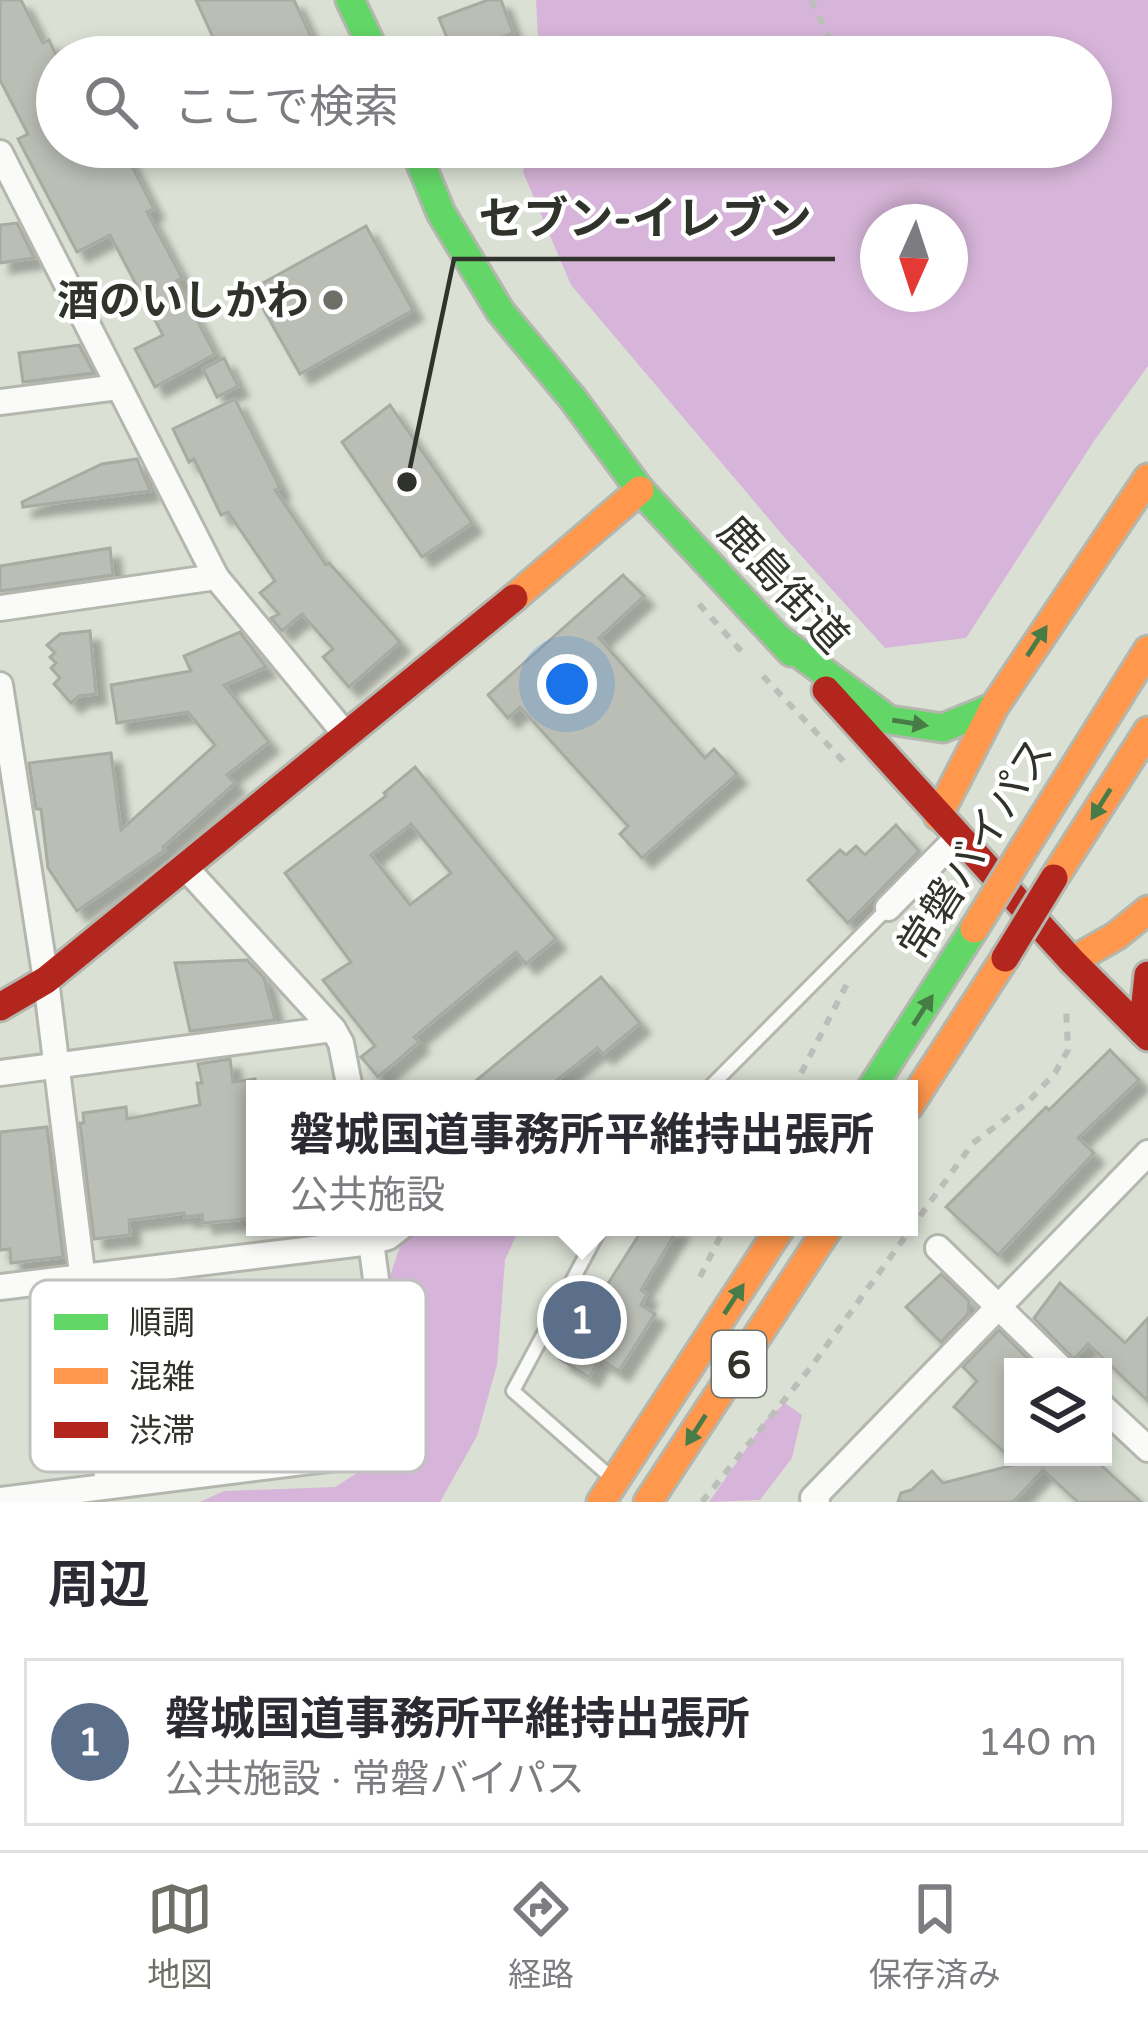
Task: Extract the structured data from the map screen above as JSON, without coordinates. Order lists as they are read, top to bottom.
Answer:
{
  "streets": {
    "main road": ["鹿島街道", "常磐バイパス", "6"]
  },
  "places": ["酒のいしかわ", "セブン-イレブン"],
  "legend": ["順調", "混雑", "渋滞"],
  "north": "bottom",
  "page": {
    "search": "ここで検索",
    "popup": ["磐城国道事務所平維持出張所", "公共施設"],
    "pins": "1",
    "heading": "周辺",
    "list": [
      {
        "mark": "1",
        "name": "磐城国道事務所平維持出張所",
        "note": "公共施設 · 常磐バイパス",
        "value": "140 m"
      }
    ],
    "nav": ["地図", "経路", "保存済み"]
  }
}
